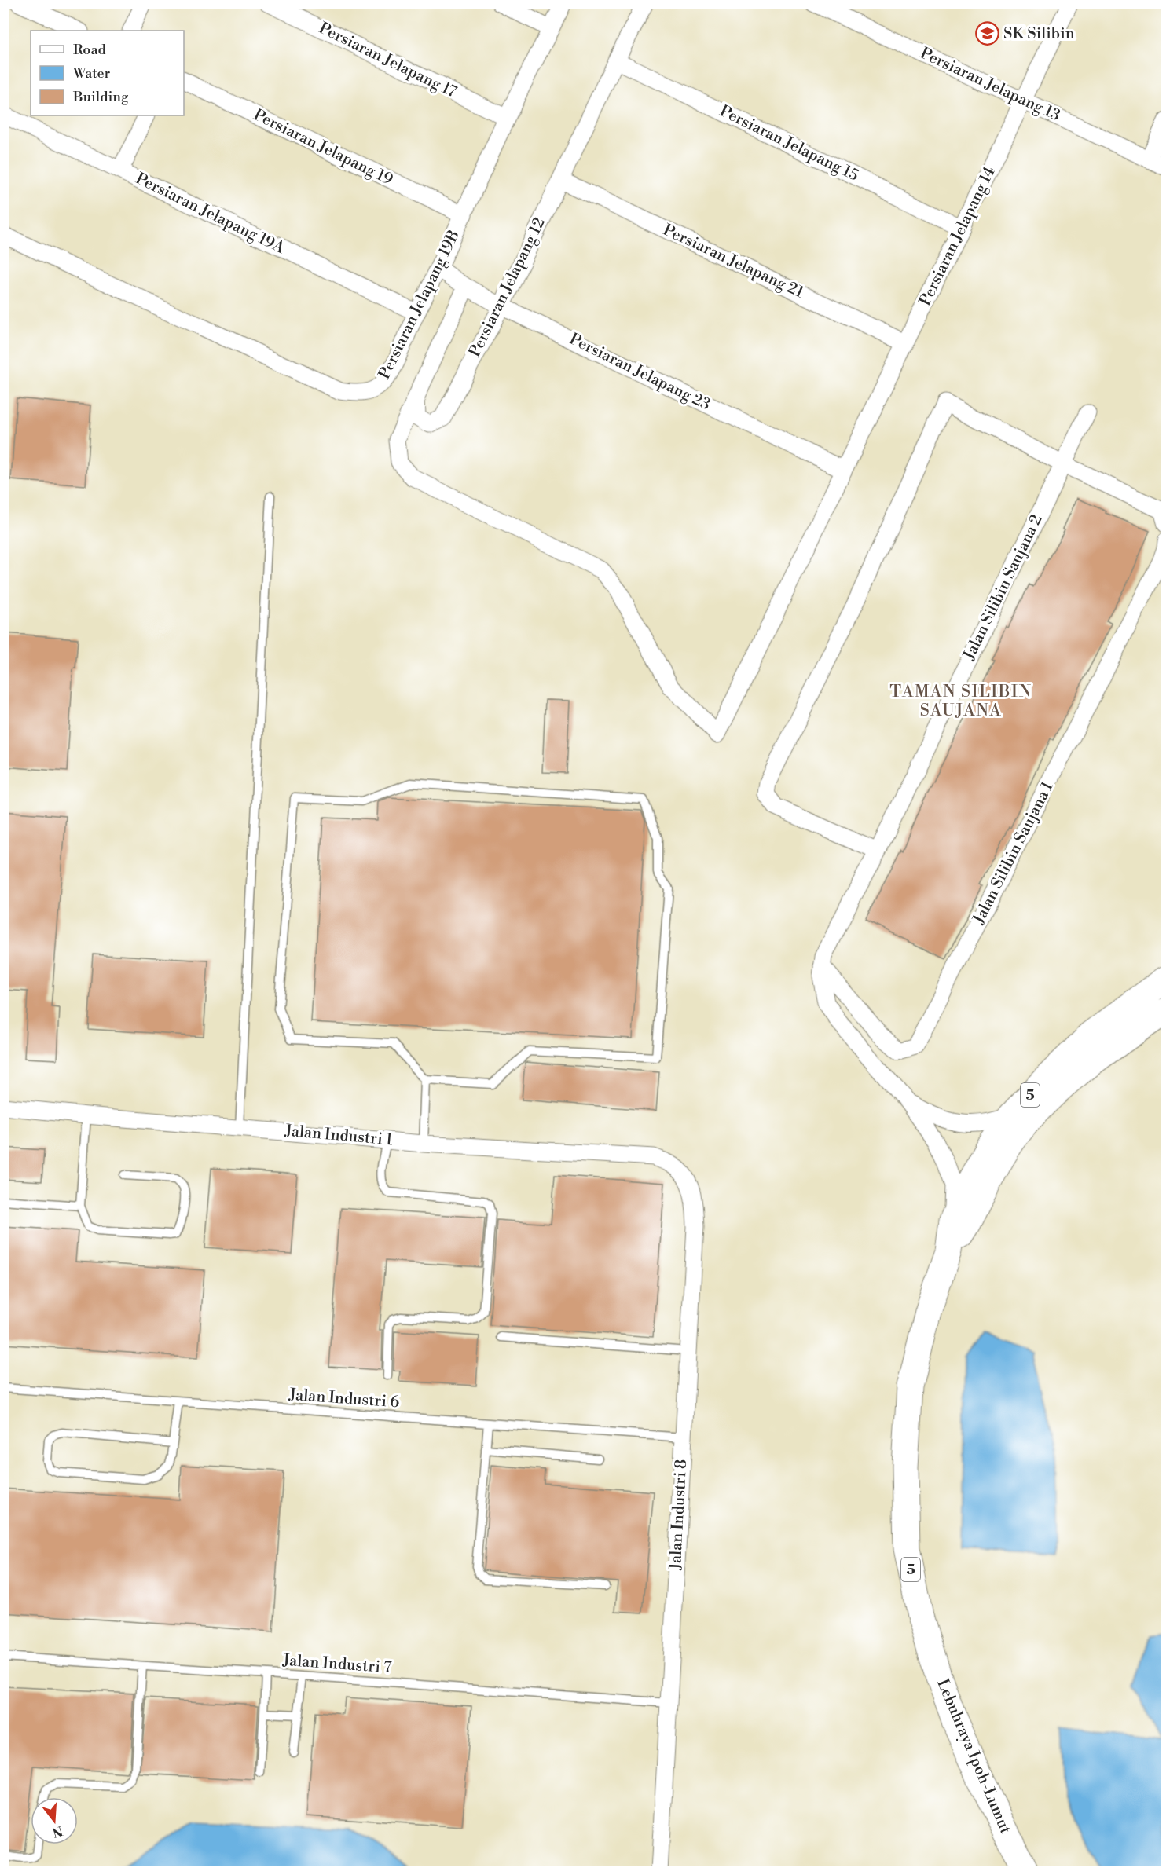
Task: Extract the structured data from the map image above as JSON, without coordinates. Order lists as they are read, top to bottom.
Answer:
{
  "streets": {
    "highway": ["5", "Lebuhraya Ipoh-Lumut"],
    "street": [
      "Persiaran Jelapang 17",
      "Persiaran Jelapang 13",
      "Persiaran Jelapang 15",
      "Persiaran Jelapang 19",
      "Persiaran Jelapang 19A",
      "Persiaran Jelapang 14",
      "Persiaran Jelapang 21",
      "Persiaran Jelapang 12",
      "Persiaran Jelapang 19B",
      "Persiaran Jelapang 23",
      "Jalan Silibin Saujana 2",
      "Jalan Silibin Saujana 1",
      "Jalan Industri 1",
      "Jalan Industri 8"
    ],
    "lane": ["Jalan Industri 6", "Jalan Industri 7"]
  },
  "crossings": [
    ["Persiaran Jelapang 17", "Persiaran Jelapang 19B"],
    ["Persiaran Jelapang 13", "Persiaran Jelapang 14"],
    ["Persiaran Jelapang 15", "Persiaran Jelapang 14"],
    ["Persiaran Jelapang 15", "Persiaran Jelapang 12"],
    ["Persiaran Jelapang 19", "Persiaran Jelapang 19B"],
    ["Persiaran Jelapang 19A", "Persiaran Jelapang 19B"],
    ["Persiaran Jelapang 14", "Persiaran Jelapang 21"],
    ["Persiaran Jelapang 14", "Persiaran Jelapang 12"],
    ["Persiaran Jelapang 14", "Persiaran Jelapang 23"],
    ["Persiaran Jelapang 21", "Persiaran Jelapang 12"],
    ["Persiaran Jelapang 12", "Persiaran Jelapang 23"],
    ["Persiaran Jelapang 19B", "Persiaran Jelapang 23"],
    ["Jalan Silibin Saujana 2", "Jalan Silibin Saujana 1"],
    ["Jalan Industri 1", "Jalan Industri 8"],
    ["Jalan Industri 6", "Jalan Industri 8"],
    ["Jalan Industri 8", "Jalan Industri 7"]
  ],
  "districts": ["TAMAN SILIBIN SAUJANA"],
  "places": {
    "school or university": ["SK Silibin"]
  },
  "legend": ["Road", "Water", "Building"],
  "north": "bottom"
}
